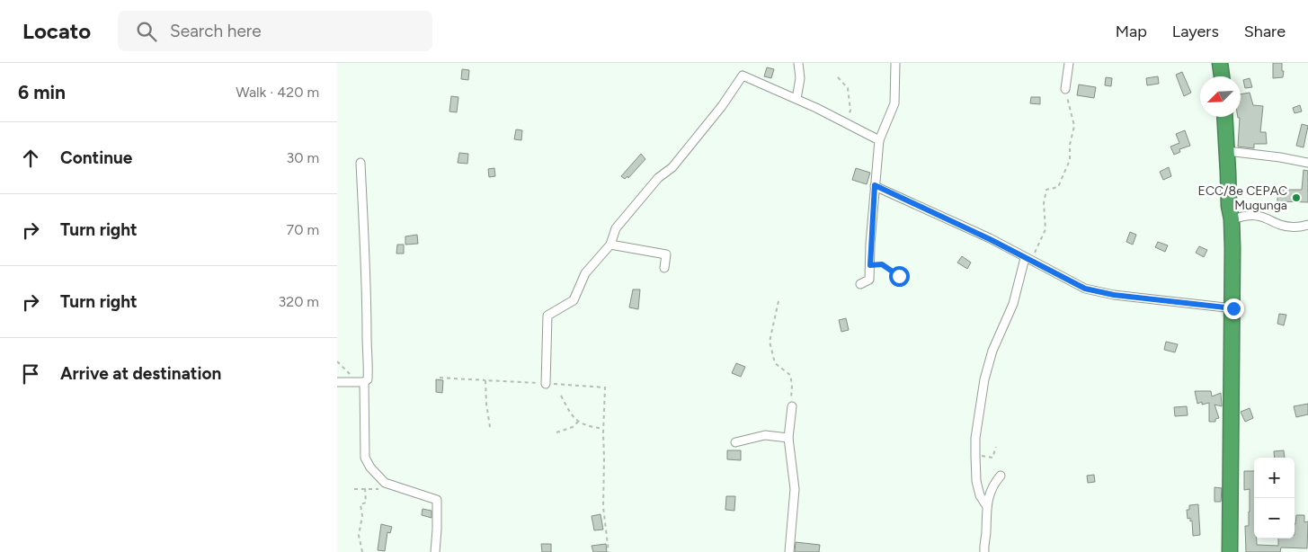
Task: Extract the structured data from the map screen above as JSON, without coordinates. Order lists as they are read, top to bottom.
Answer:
{
  "places": ["ECC/8e CEPAC Mugunga"],
  "north": "bottom left",
  "page": {
    "header": "Locato",
    "search": "Search here",
    "nav": ["Map", "Layers", "Share"],
    "heading": ["6 min", "Walk · 420 m"],
    "list": [
      ["Continue", "30 m"],
      ["Turn right", "70 m"],
      ["Turn right", "320 m"],
      "Arrive at destination"
    ],
    "map_buttons": ["+", "−"]
  }
}
